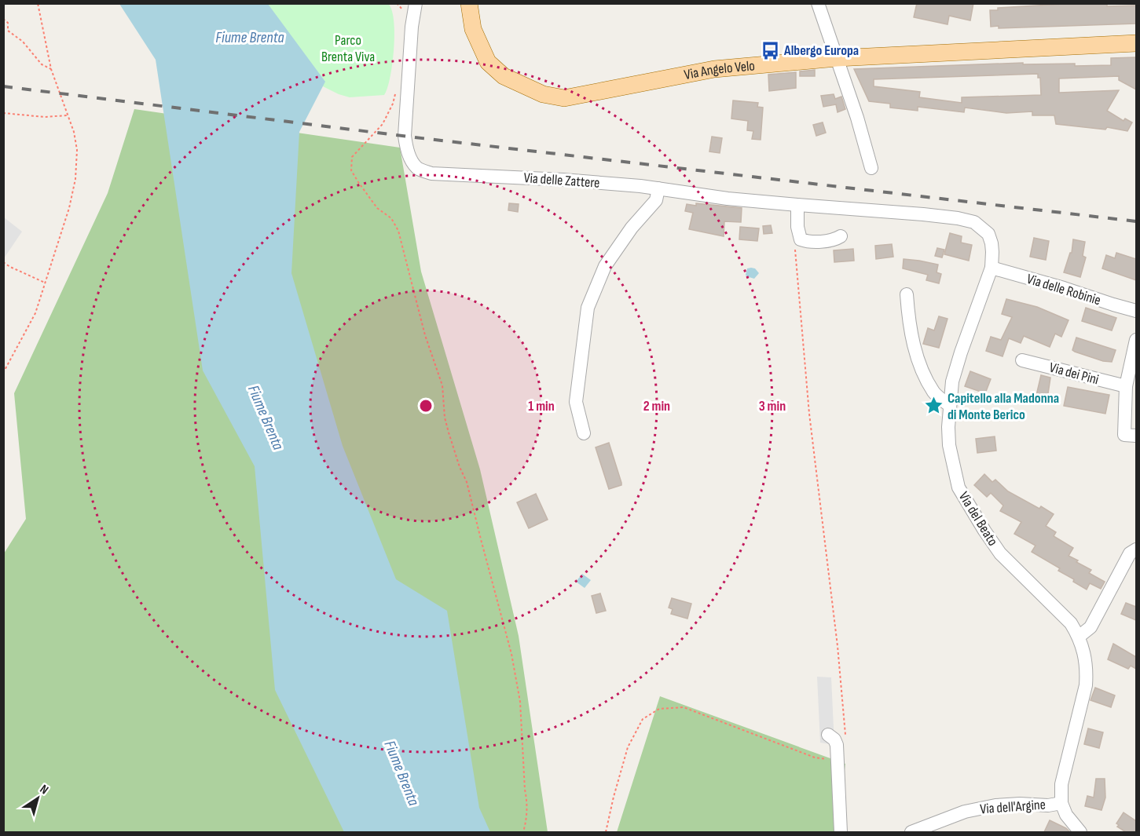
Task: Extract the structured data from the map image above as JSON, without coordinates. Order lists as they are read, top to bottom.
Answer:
{
  "streets": {
    "main road": ["Via Angelo Velo"],
    "street": [
      "Via delle Zattere",
      "Via delle Robinie",
      "Via dei Pini",
      "Via del Beato",
      "Via dell'Argine"
    ]
  },
  "crossings": [
    ["Via delle Zattere", "Via del Beato"],
    ["Via delle Robinie", "Via del Beato"],
    ["Via del Beato", "Via dell'Argine"]
  ],
  "water": ["Fiume Brenta"],
  "parks": ["Parco Brenta Viva"],
  "places": {
    "bus stop": ["Albergo Europa"],
    "place": ["Capitello alla Madonna di Monte Berico"]
  },
  "north": "top right",
  "rings": ["1 min", "2 min", "3 min"]
}
